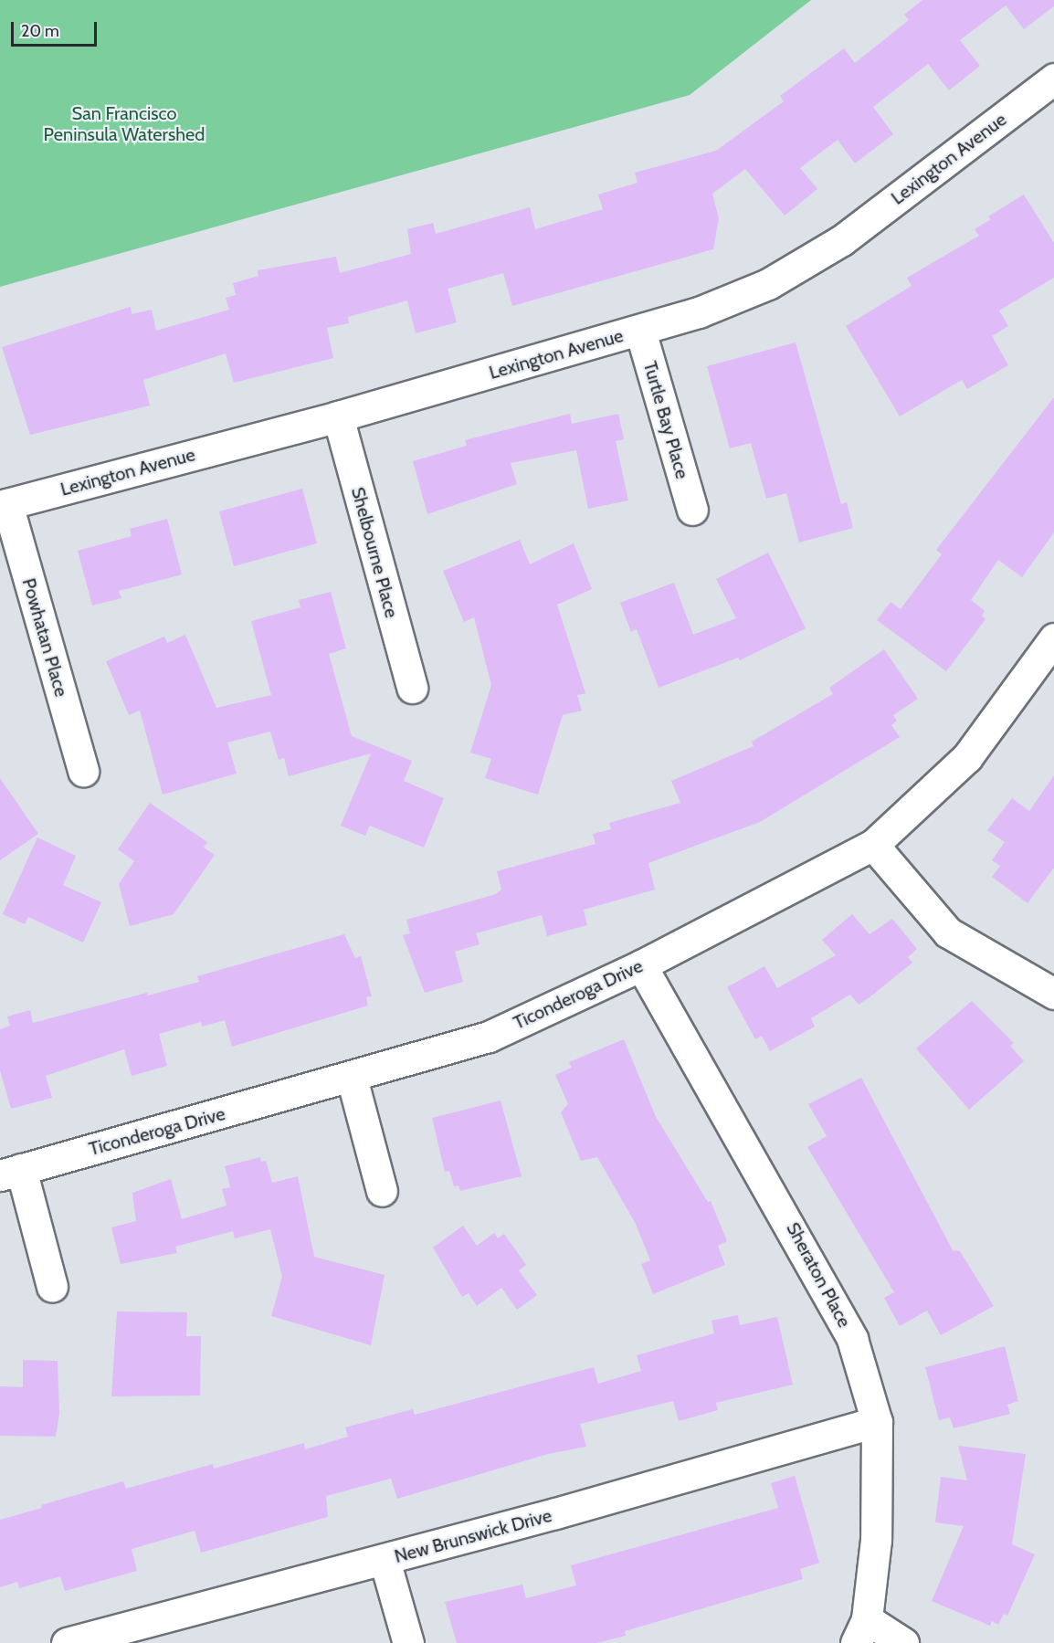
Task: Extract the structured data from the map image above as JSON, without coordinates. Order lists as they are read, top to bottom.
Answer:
{
  "streets": {
    "street": [
      "Lexington Avenue",
      "Turtle Bay Place",
      "Shelbourne Place",
      "Powhatan Place",
      "Ticonderoga Drive",
      "Sheraton Place",
      "New Brunswick Drive"
    ]
  },
  "crossings": [
    ["Lexington Avenue", "Turtle Bay Place"],
    ["Lexington Avenue", "Shelbourne Place"],
    ["Lexington Avenue", "Powhatan Place"],
    ["Ticonderoga Drive", "Sheraton Place"],
    ["Sheraton Place", "New Brunswick Drive"]
  ],
  "parks": ["San Francisco Peninsula Watershed"],
  "scale_bar": "20 m"
}
